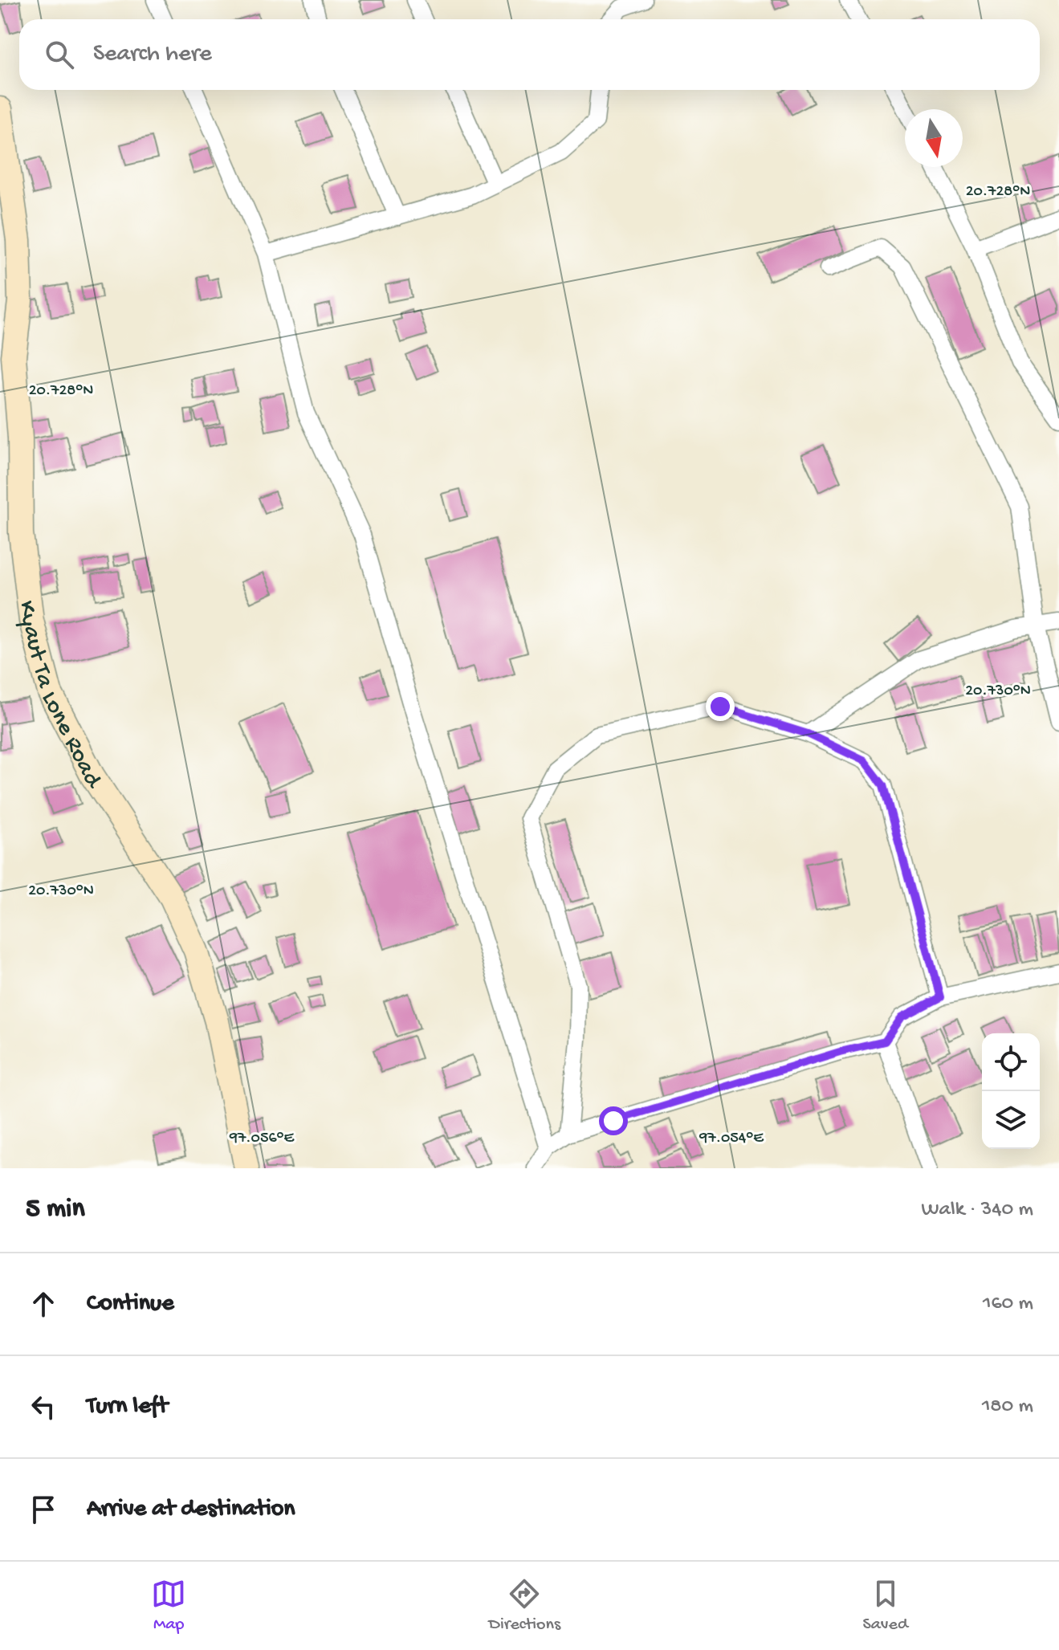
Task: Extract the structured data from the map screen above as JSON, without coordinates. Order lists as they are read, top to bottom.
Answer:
{
  "streets": {
    "main road": ["Kyaut Ta Lone Road"]
  },
  "north": "bottom",
  "page": {
    "search": "Search here",
    "heading": ["5 min", "Walk · 340 m"],
    "list": [
      ["Continue", "160 m"],
      ["Turn left", "180 m"],
      "Arrive at destination"
    ],
    "nav": ["Map", "Directions", "Saved"]
  },
  "coordinates": [
    "20.728°N",
    "20.730°N",
    "97.056°E",
    "97.054°E"
  ]
}
